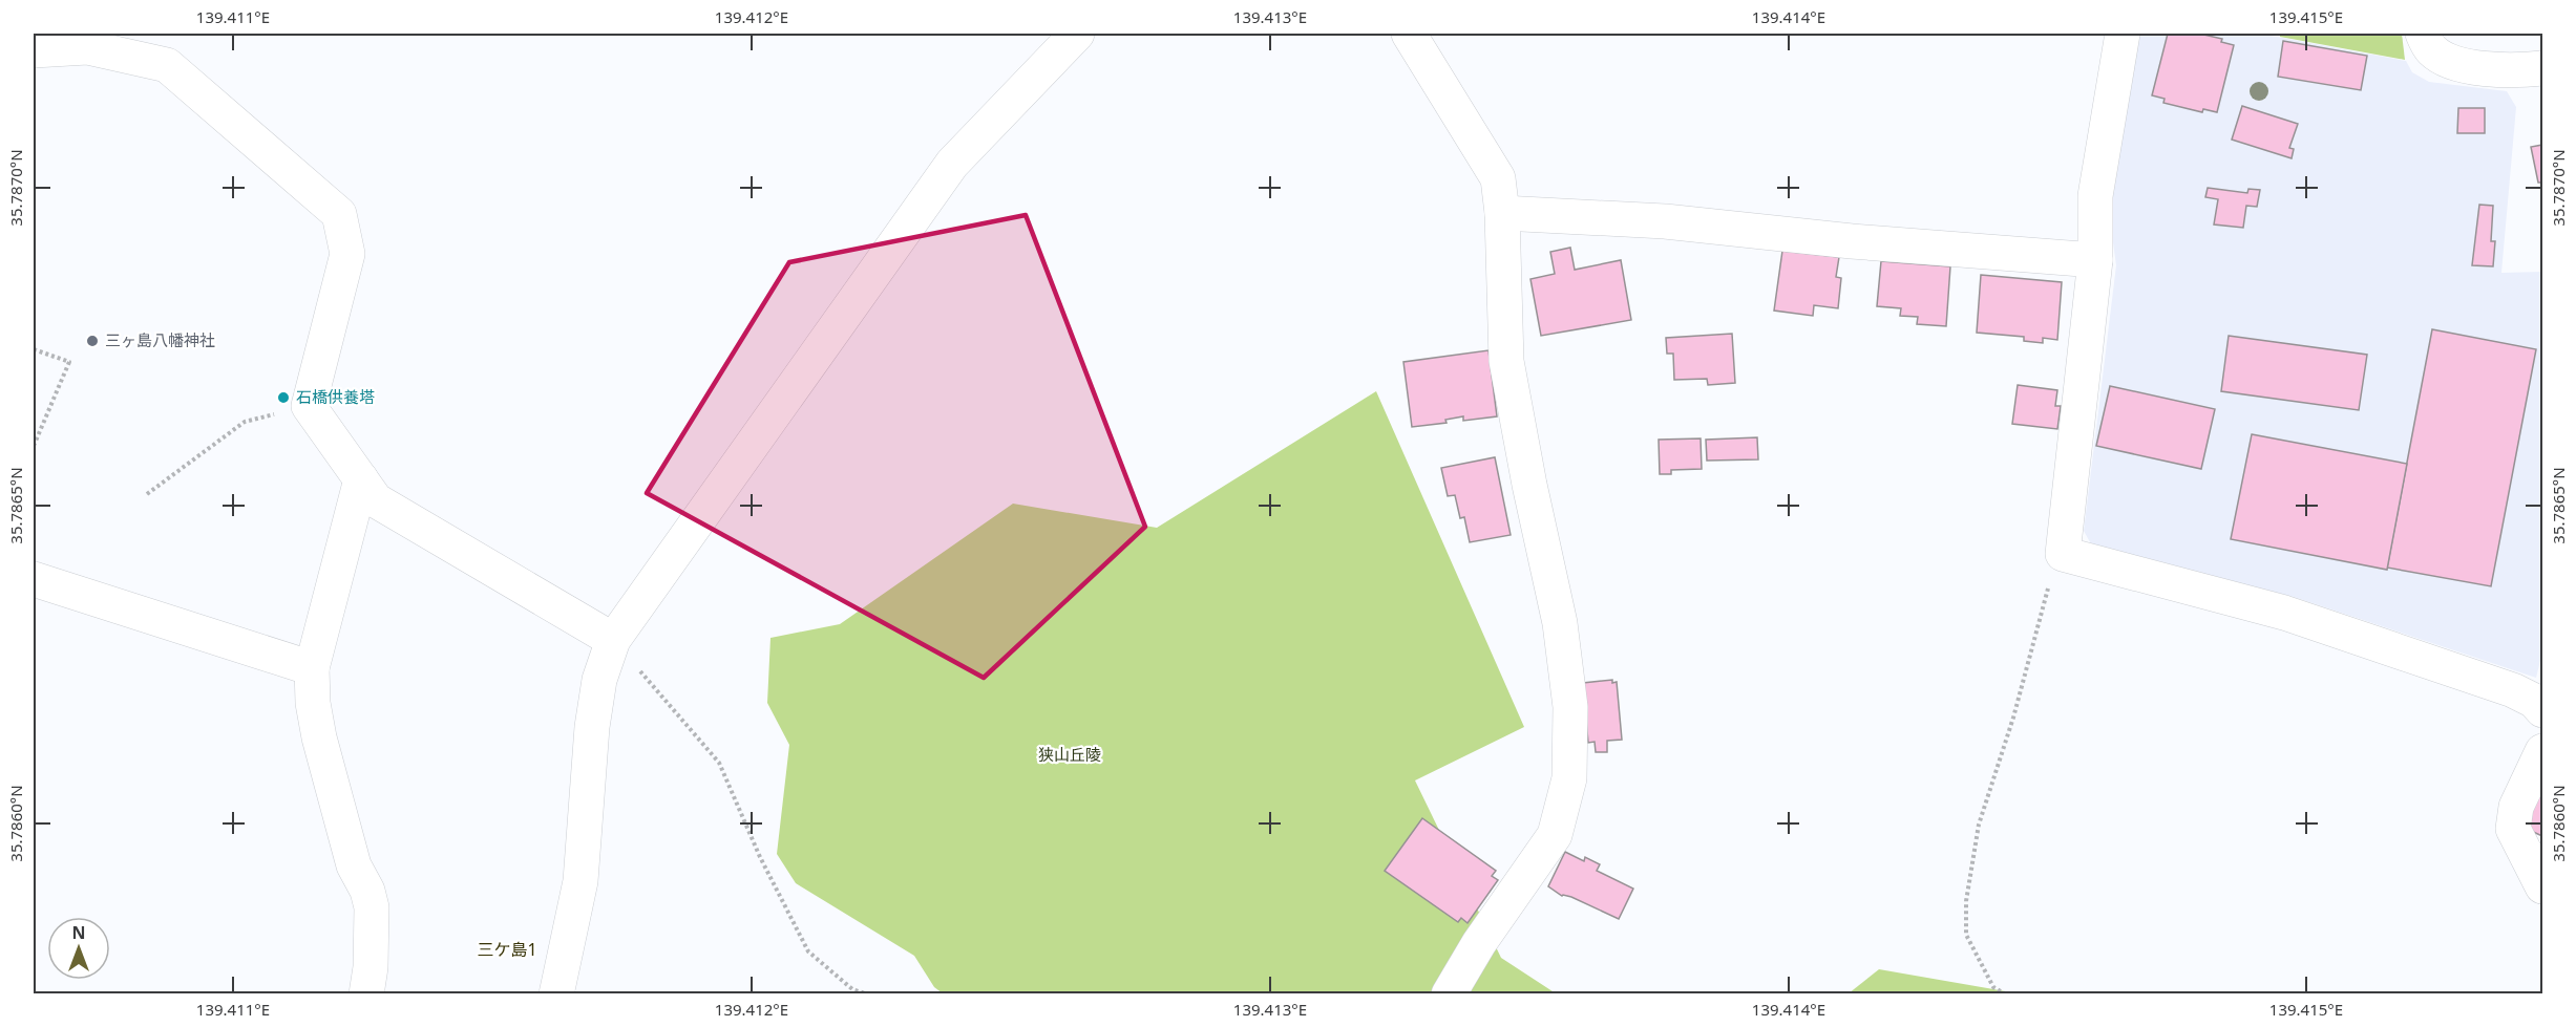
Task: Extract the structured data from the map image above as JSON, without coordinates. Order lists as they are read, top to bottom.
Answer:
{
  "districts": ["三ケ島1"],
  "parks": ["狭山丘陵"],
  "places": ["三ヶ島八幡神社", "石橋供養塔"],
  "north": "top",
  "coordinates": [
    "139.411°E",
    "139.412°E",
    "139.413°E",
    "139.414°E",
    "139.415°E",
    "35.7870°N",
    "35.7865°N",
    "35.7860°N"
  ]
}
